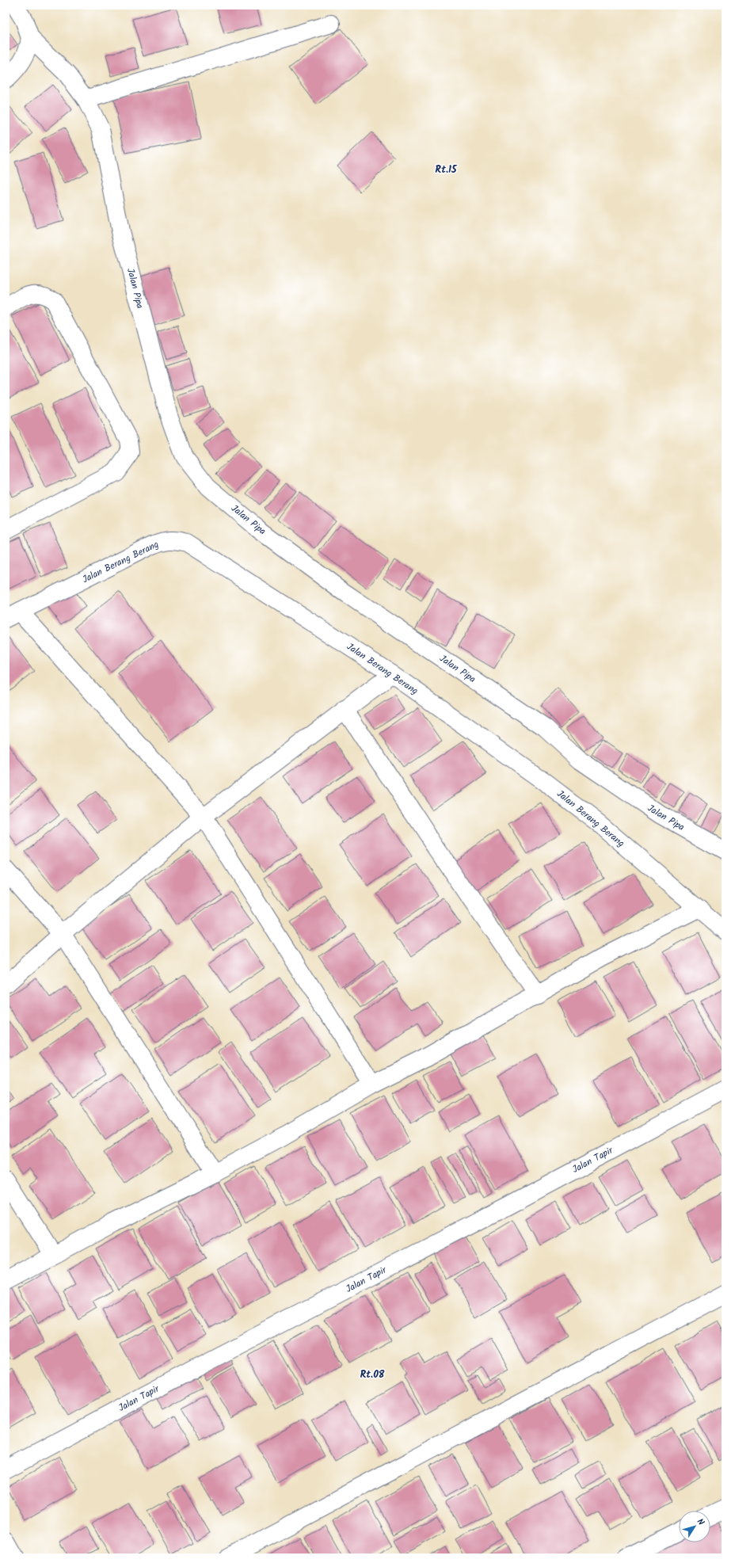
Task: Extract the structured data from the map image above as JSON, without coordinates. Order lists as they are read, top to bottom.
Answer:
{
  "streets": {
    "street": ["Jalan Pipa", "Jalan Berang Berang", "Jalan Tapir"]
  },
  "districts": ["Rt.15", "Rt.08"],
  "north": "top right"
}
